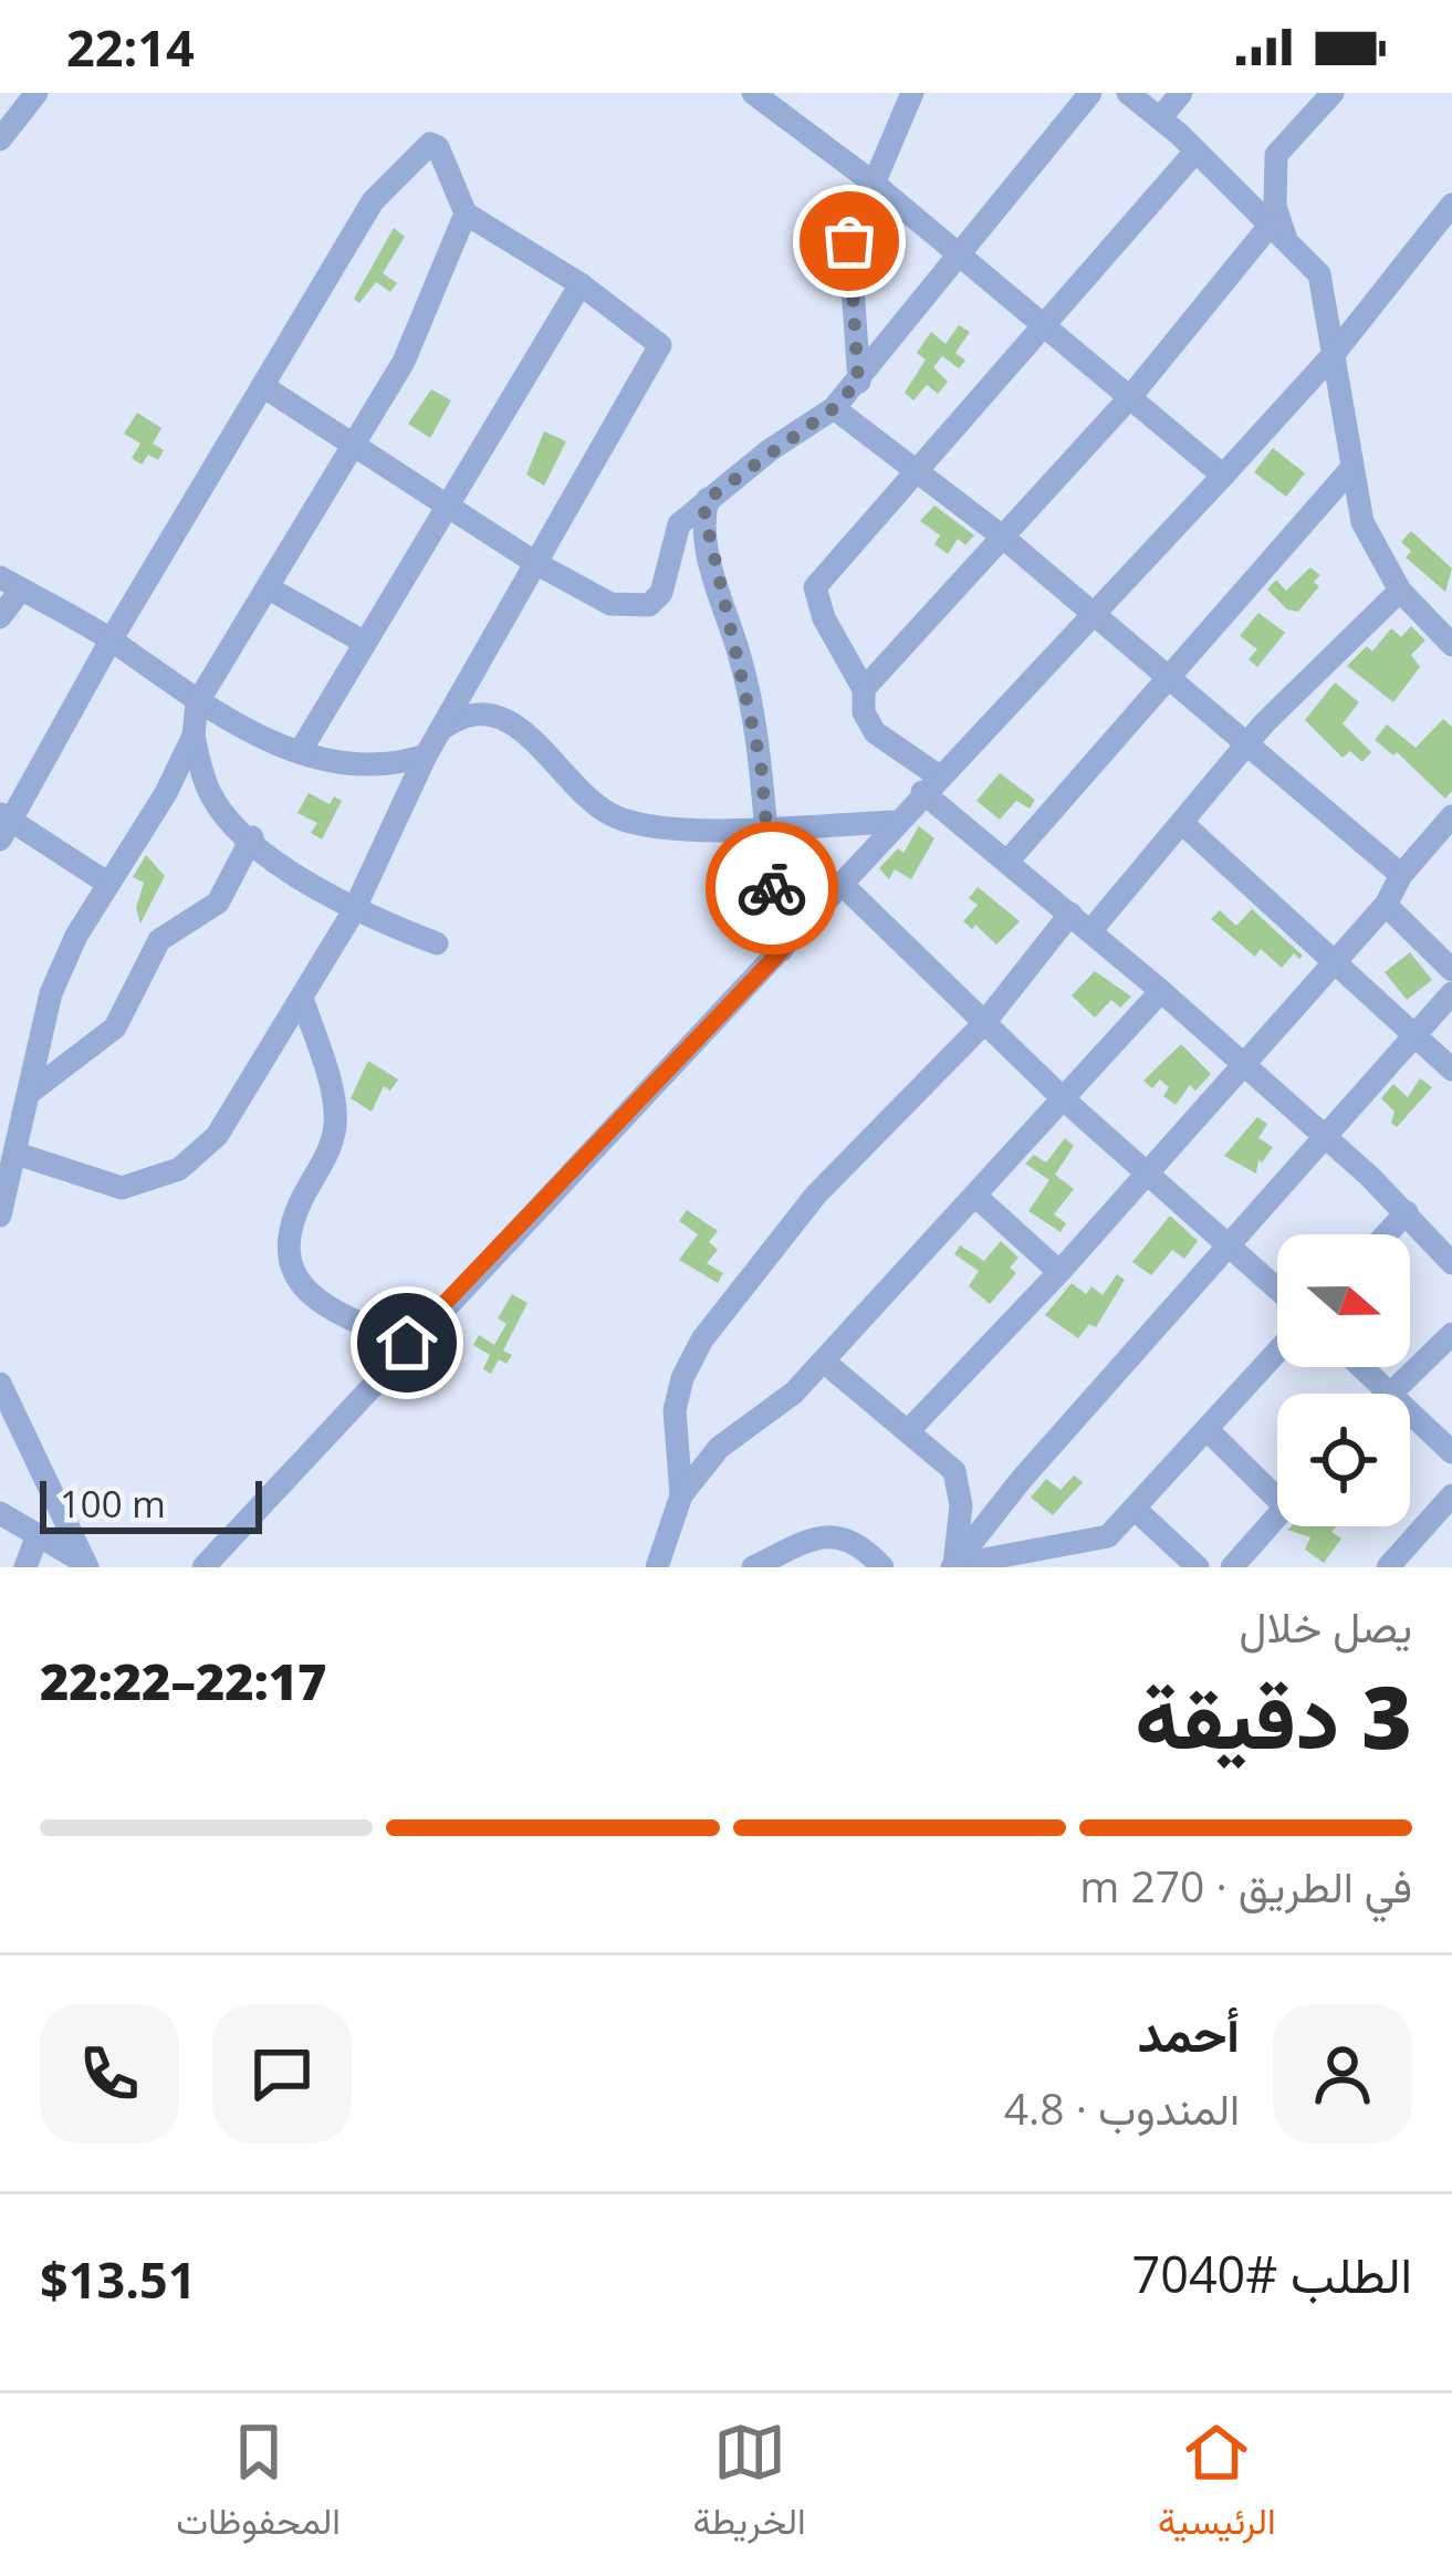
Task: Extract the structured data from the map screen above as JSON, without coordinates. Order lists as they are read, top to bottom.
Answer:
{
  "scale_bar": "100 m",
  "north": "right",
  "page": {
    "status": "22:14",
    "scale": "100 m",
    "heading": ["3 دقيقة", "يصل خلال", "22:17–22:22"],
    "panel": [
      "أحمد",
      "المندوب · 4.8",
      "الطلب #7040",
      "$13.51"
    ],
    "bar": "في الطريق · 270 m",
    "tabs": ["الرئيسية", "الخريطة", "المحفوظات"]
  }
}
